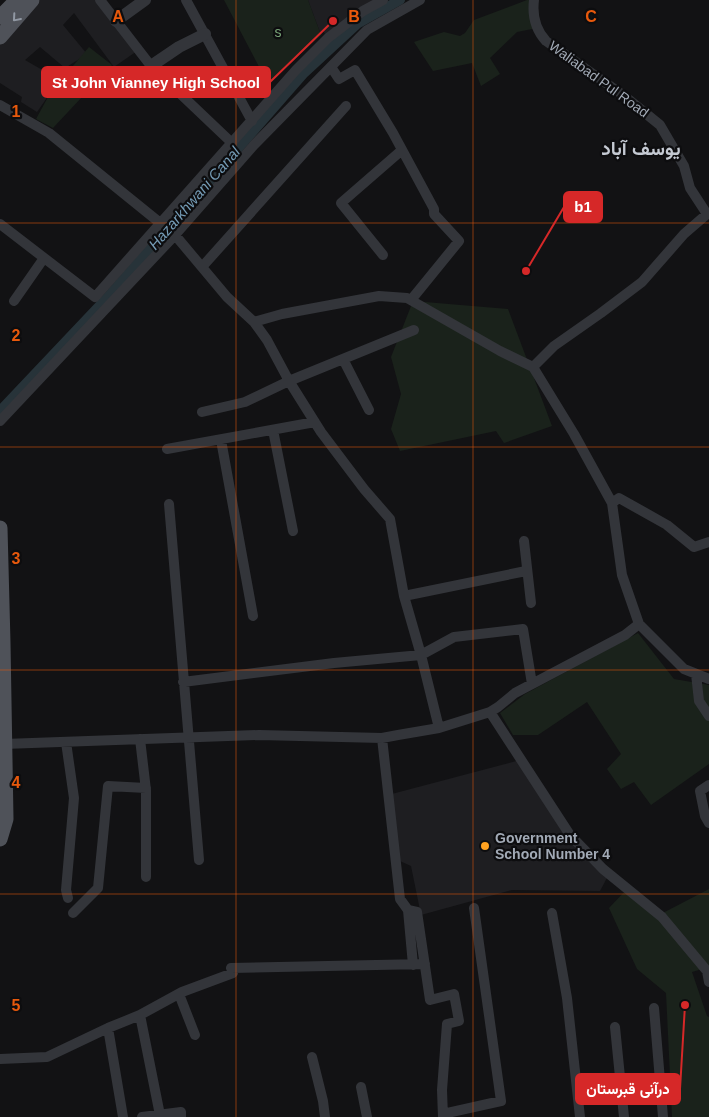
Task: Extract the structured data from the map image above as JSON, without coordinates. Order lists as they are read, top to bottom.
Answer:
{
  "streets": {
    "street": ["Waliabad Pul Road"]
  },
  "districts": ["یوسف آباد"],
  "water": ["Hazarkhwani Canal"],
  "parks": ["s"],
  "places": [
    "St John Vianney High School",
    "b1",
    "Government School Number 4",
    "درآنی قبرستان"
  ],
  "grid": {
    "columns": ["A", "B", "C"],
    "rows": [
      "1",
      "2",
      "3",
      "4",
      "5"
    ]
  }
}
